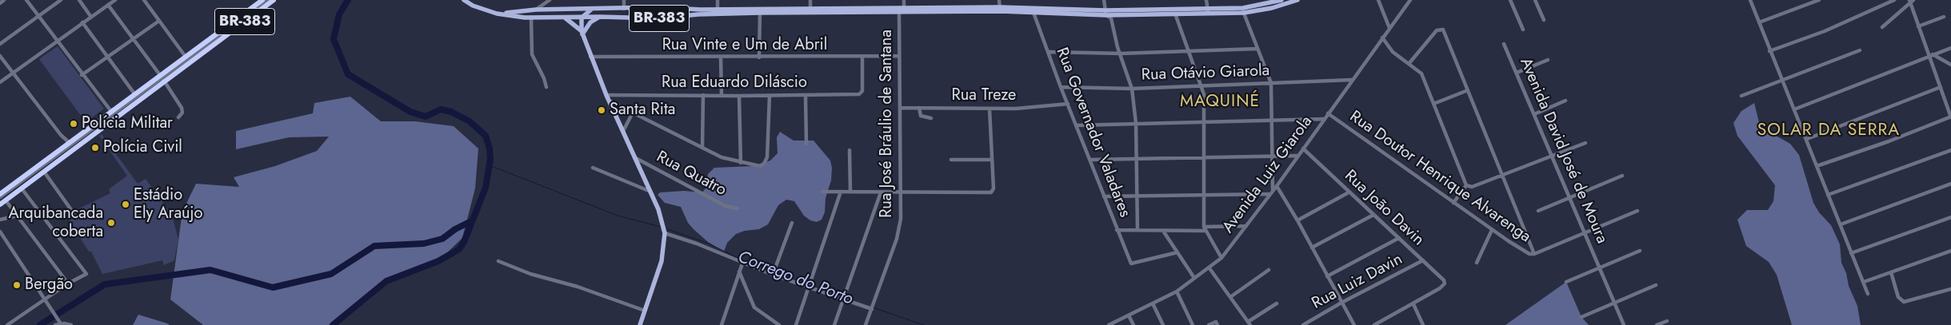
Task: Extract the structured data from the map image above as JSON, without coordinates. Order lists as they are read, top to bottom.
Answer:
{
  "streets": {
    "highway": ["BR-383"],
    "street": [
      "Rua Vinte e Um de Abril",
      "Rua Otávio Giarola",
      "Rua Eduardo Diláscio",
      "Rua Treze",
      "Rua José Bráulio de Santana",
      "Rua Governador Valadares",
      "Avenida David José de Moura",
      "Rua Quatro",
      "Avenida Luiz Giarola",
      "Rua Doutor Henrique Alvarenga",
      "Rua João Davin",
      "Rua Luiz Davin"
    ]
  },
  "crossings": [
    ["BR-383", "Rua José Bráulio de Santana"],
    ["BR-383", "Rua Governador Valadares"],
    ["Rua Vinte e Um de Abril", "Rua Eduardo Diláscio"],
    ["Rua Vinte e Um de Abril", "Rua José Bráulio de Santana"],
    ["Rua Otávio Giarola", "Rua Governador Valadares"],
    ["Rua Otávio Giarola", "Avenida Luiz Giarola"],
    ["Rua Treze", "Rua José Bráulio de Santana"],
    ["Rua Treze", "Rua Governador Valadares"],
    ["Avenida David José de Moura", "Rua Doutor Henrique Alvarenga"],
    ["Avenida Luiz Giarola", "Rua Doutor Henrique Alvarenga"],
    ["Avenida Luiz Giarola", "Rua João Davin"],
    ["Rua João Davin", "Rua Luiz Davin"]
  ],
  "districts": ["MAQUINÉ", "SOLAR DA SERRA"],
  "water": ["Corrego do Porto"],
  "places": [
    "Santa Rita",
    "Polícia Militar",
    "Polícia Civil",
    "Estádio Ely Araújo",
    "Arquibancada coberta",
    "Bergão"
  ]
}
